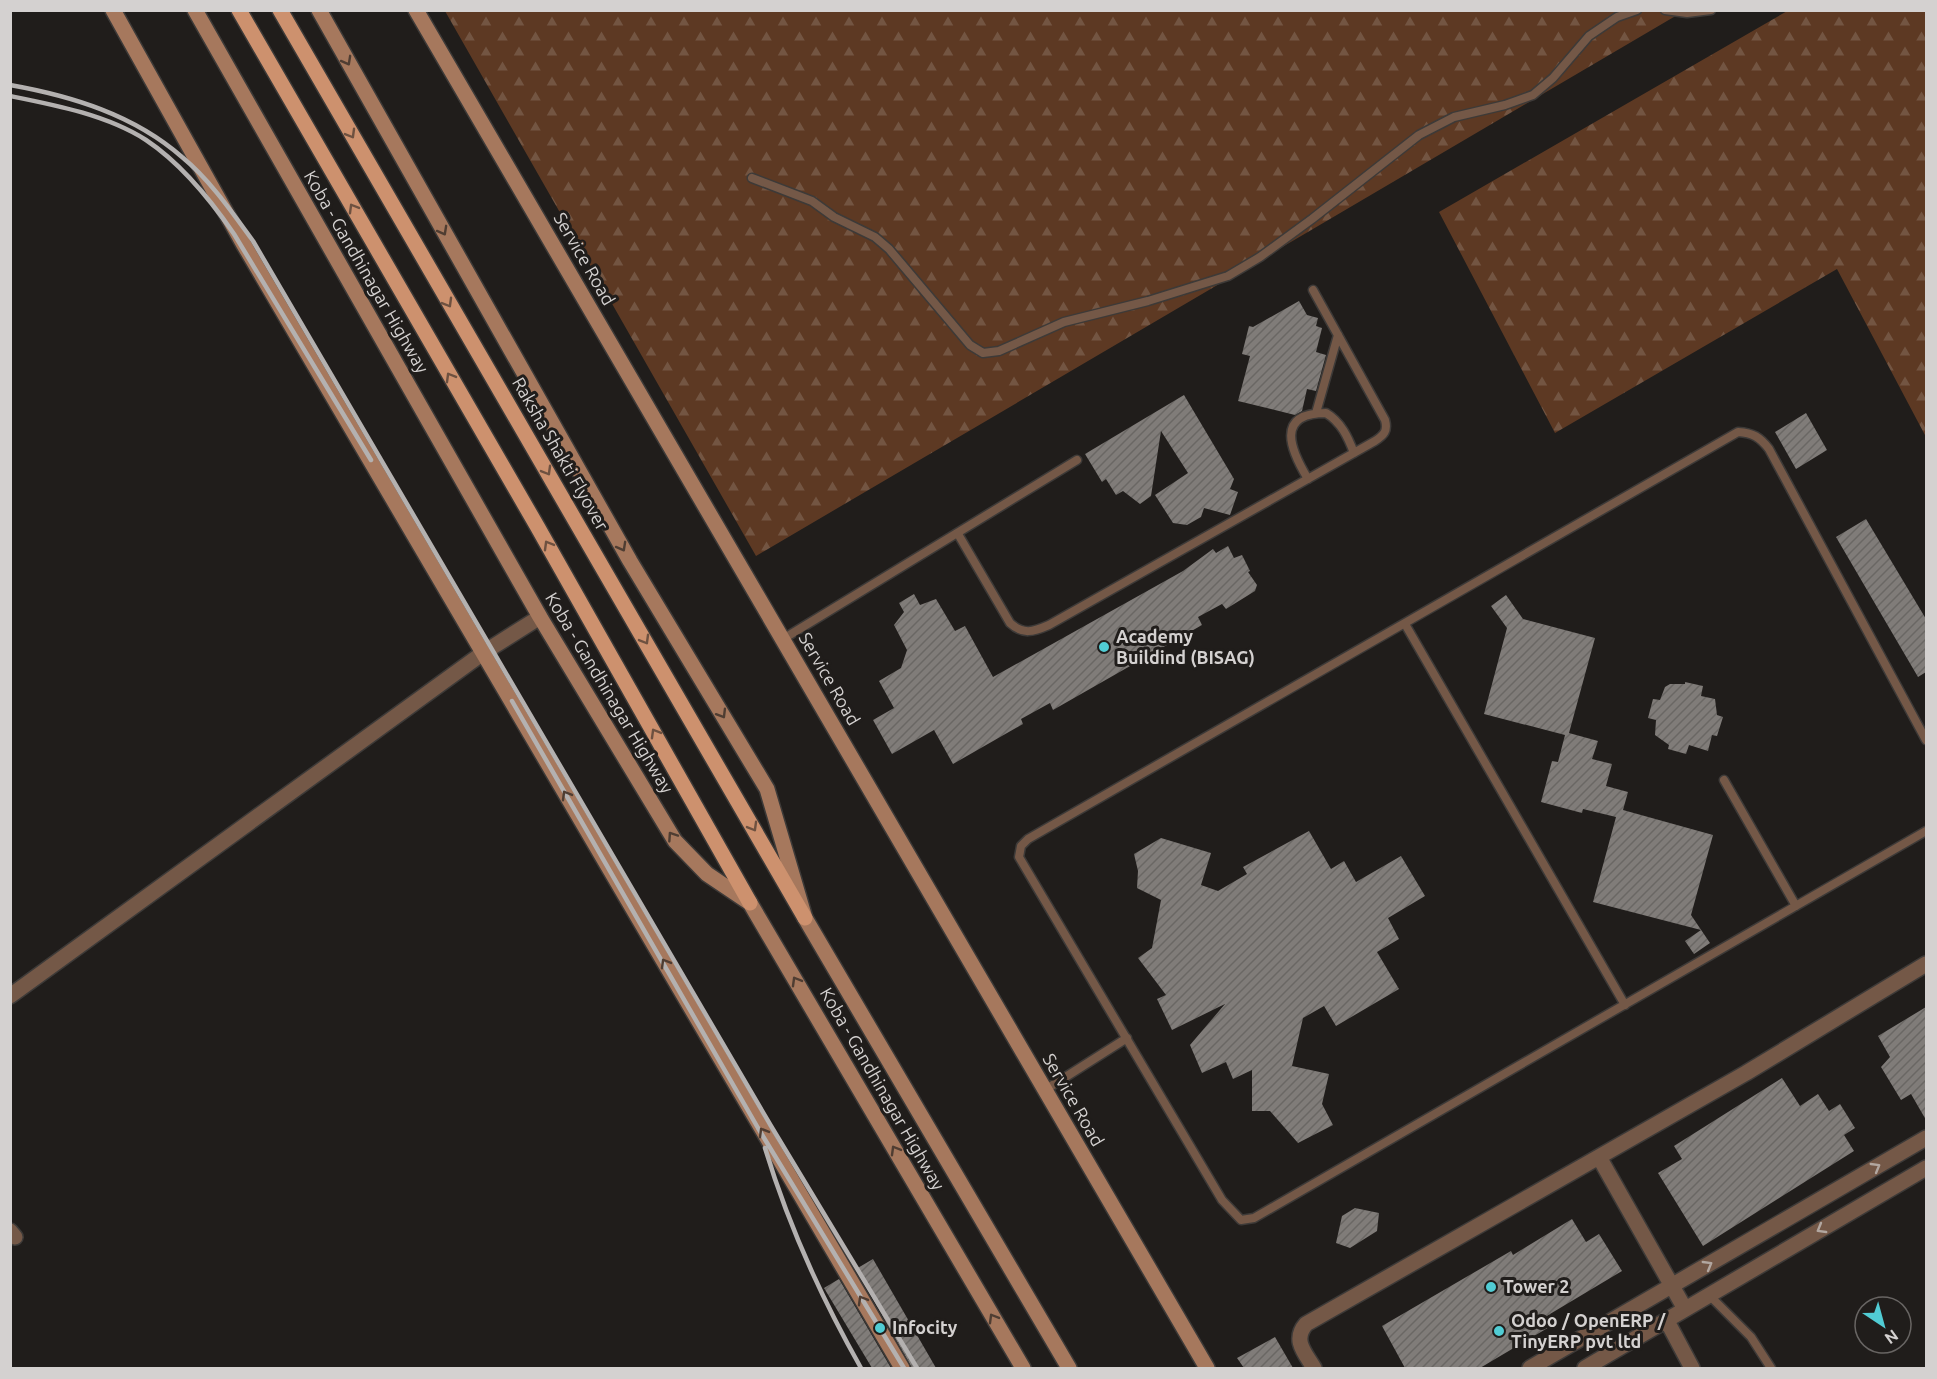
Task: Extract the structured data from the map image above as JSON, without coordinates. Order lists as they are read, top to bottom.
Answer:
{
  "streets": {
    "main road": ["Service Road", "Koba - Gandhinagar Highway", "Raksha Shakti Flyover"]
  },
  "crossings": [
    ["Koba - Gandhinagar Highway", "Raksha Shakti Flyover"]
  ],
  "places": [
    "Academy Buildind (BISAG)",
    "Tower 2",
    "Infocity",
    "Odoo / OpenERP / TinyERP pvt ltd"
  ],
  "north": "bottom right"
}
